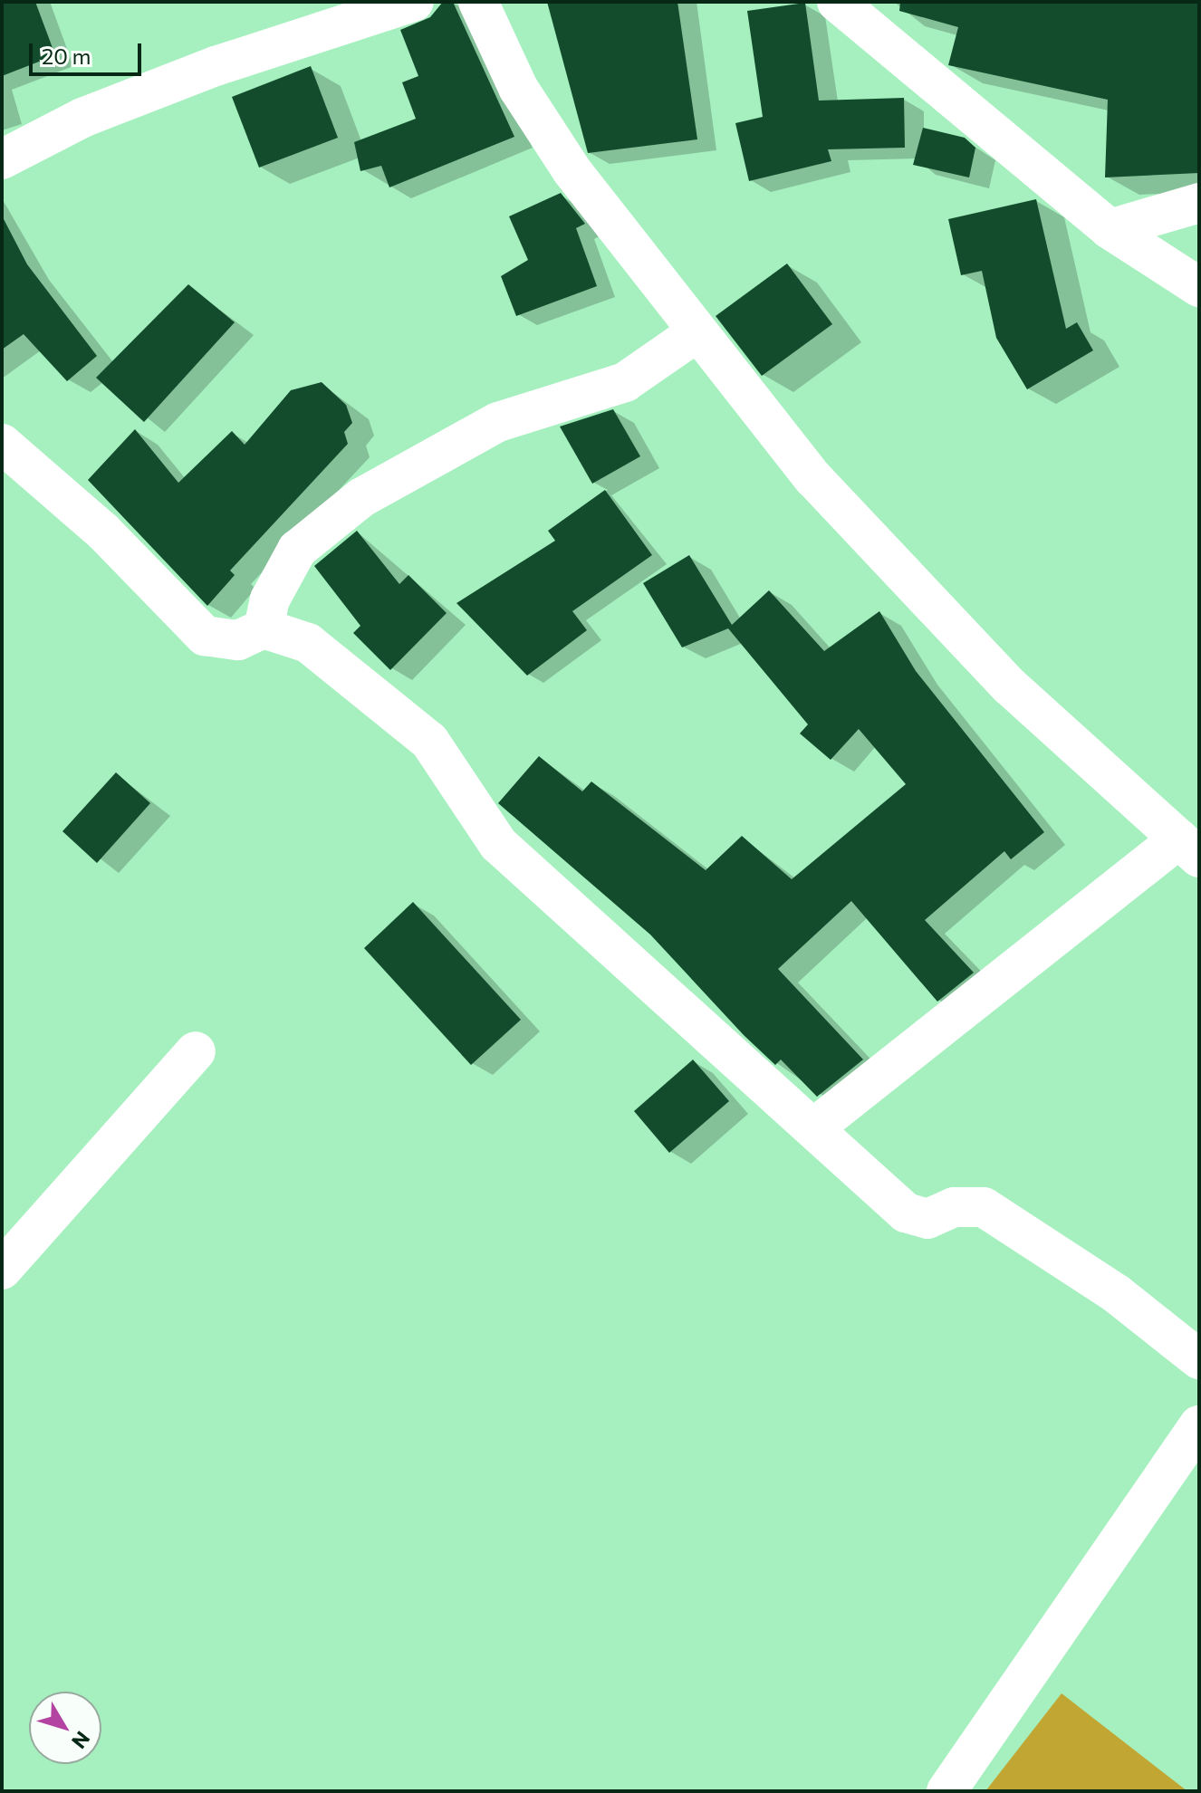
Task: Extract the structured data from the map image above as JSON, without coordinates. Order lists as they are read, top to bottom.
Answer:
{
  "scale_bar": "20 m",
  "north": "bottom right"
}
